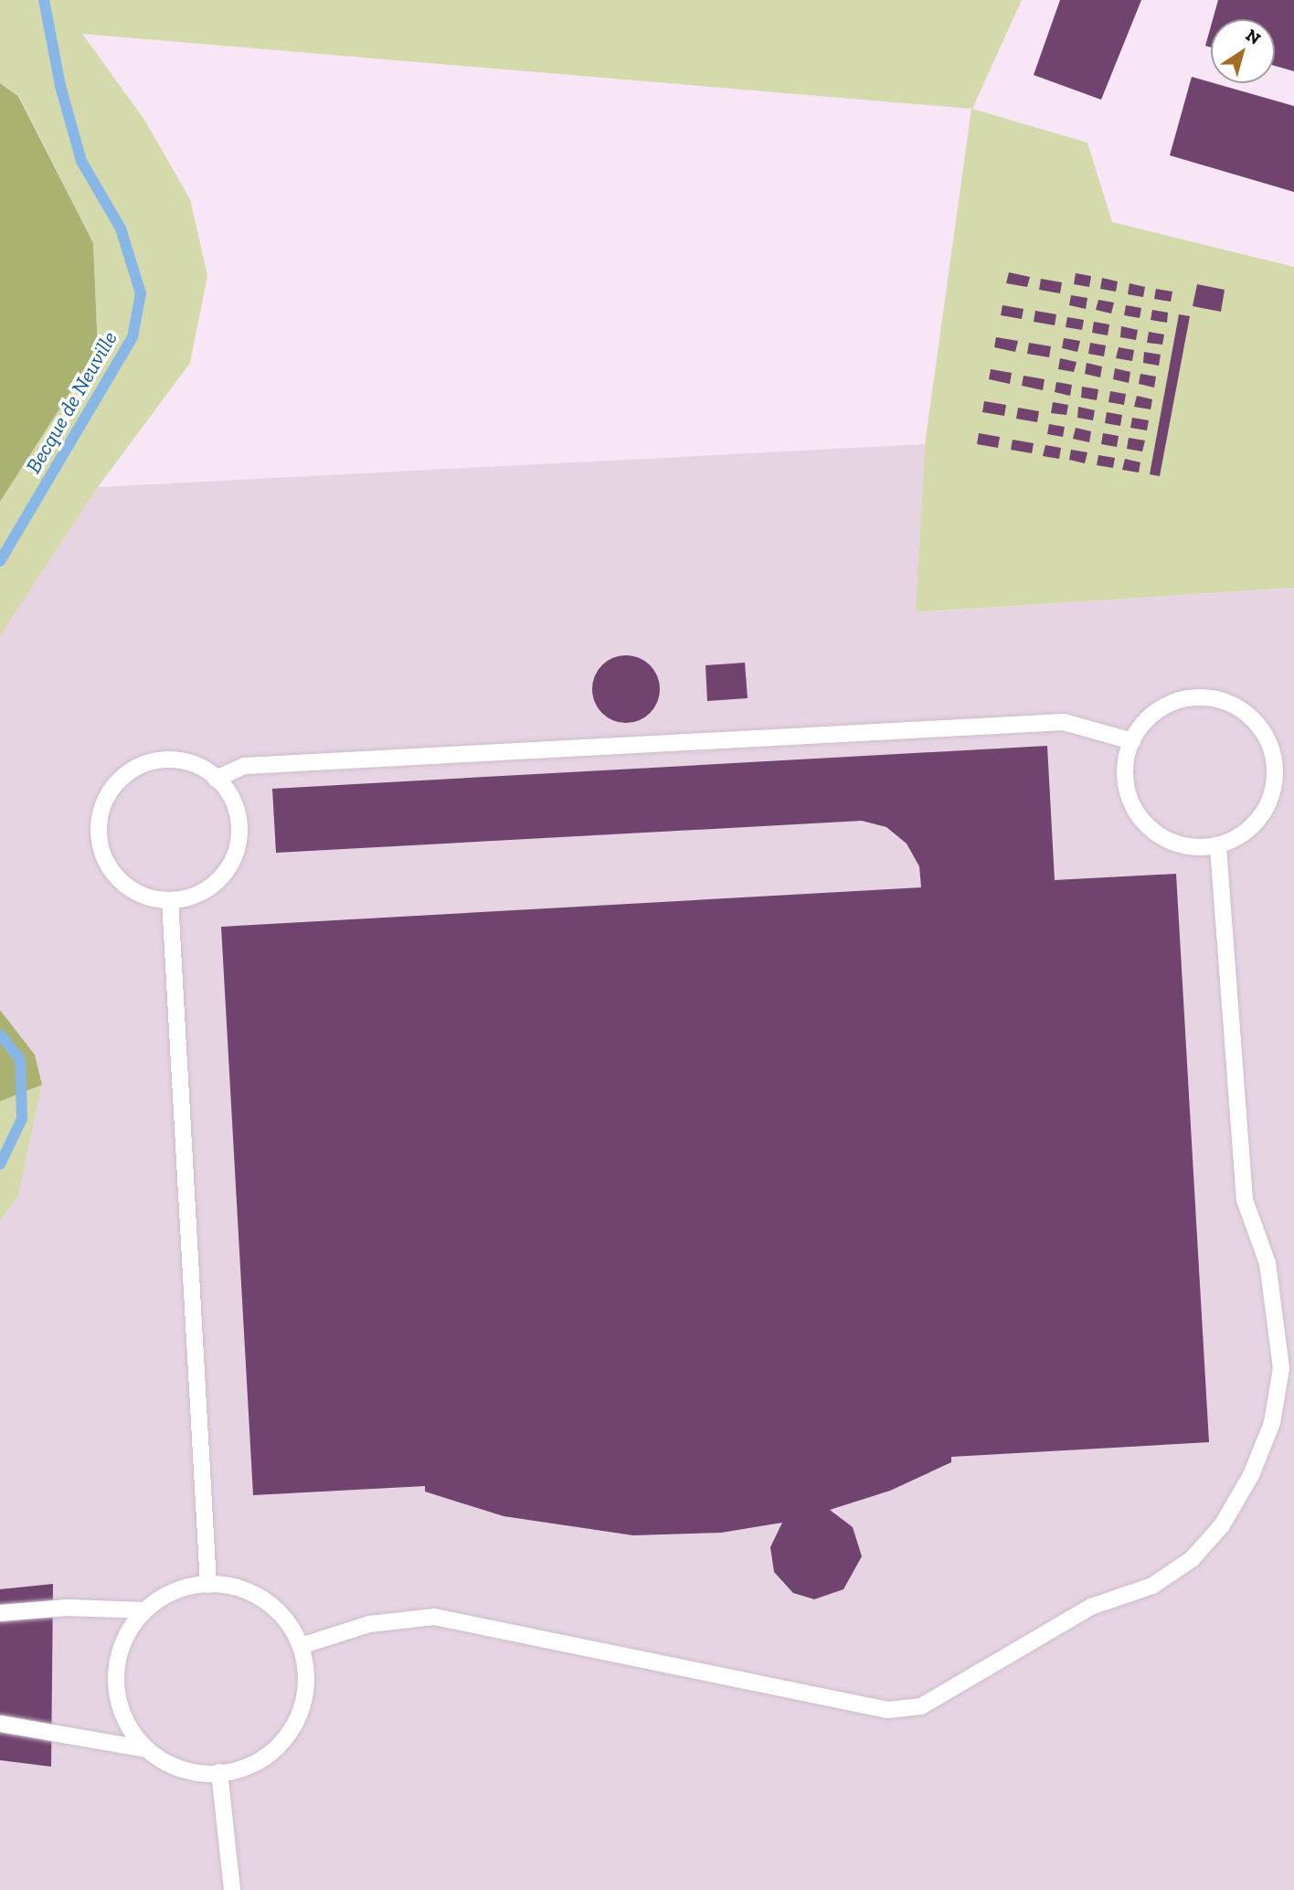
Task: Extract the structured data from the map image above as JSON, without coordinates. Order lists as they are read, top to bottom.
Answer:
{
  "water": ["Becque de Neuville"],
  "north": "top right"
}
